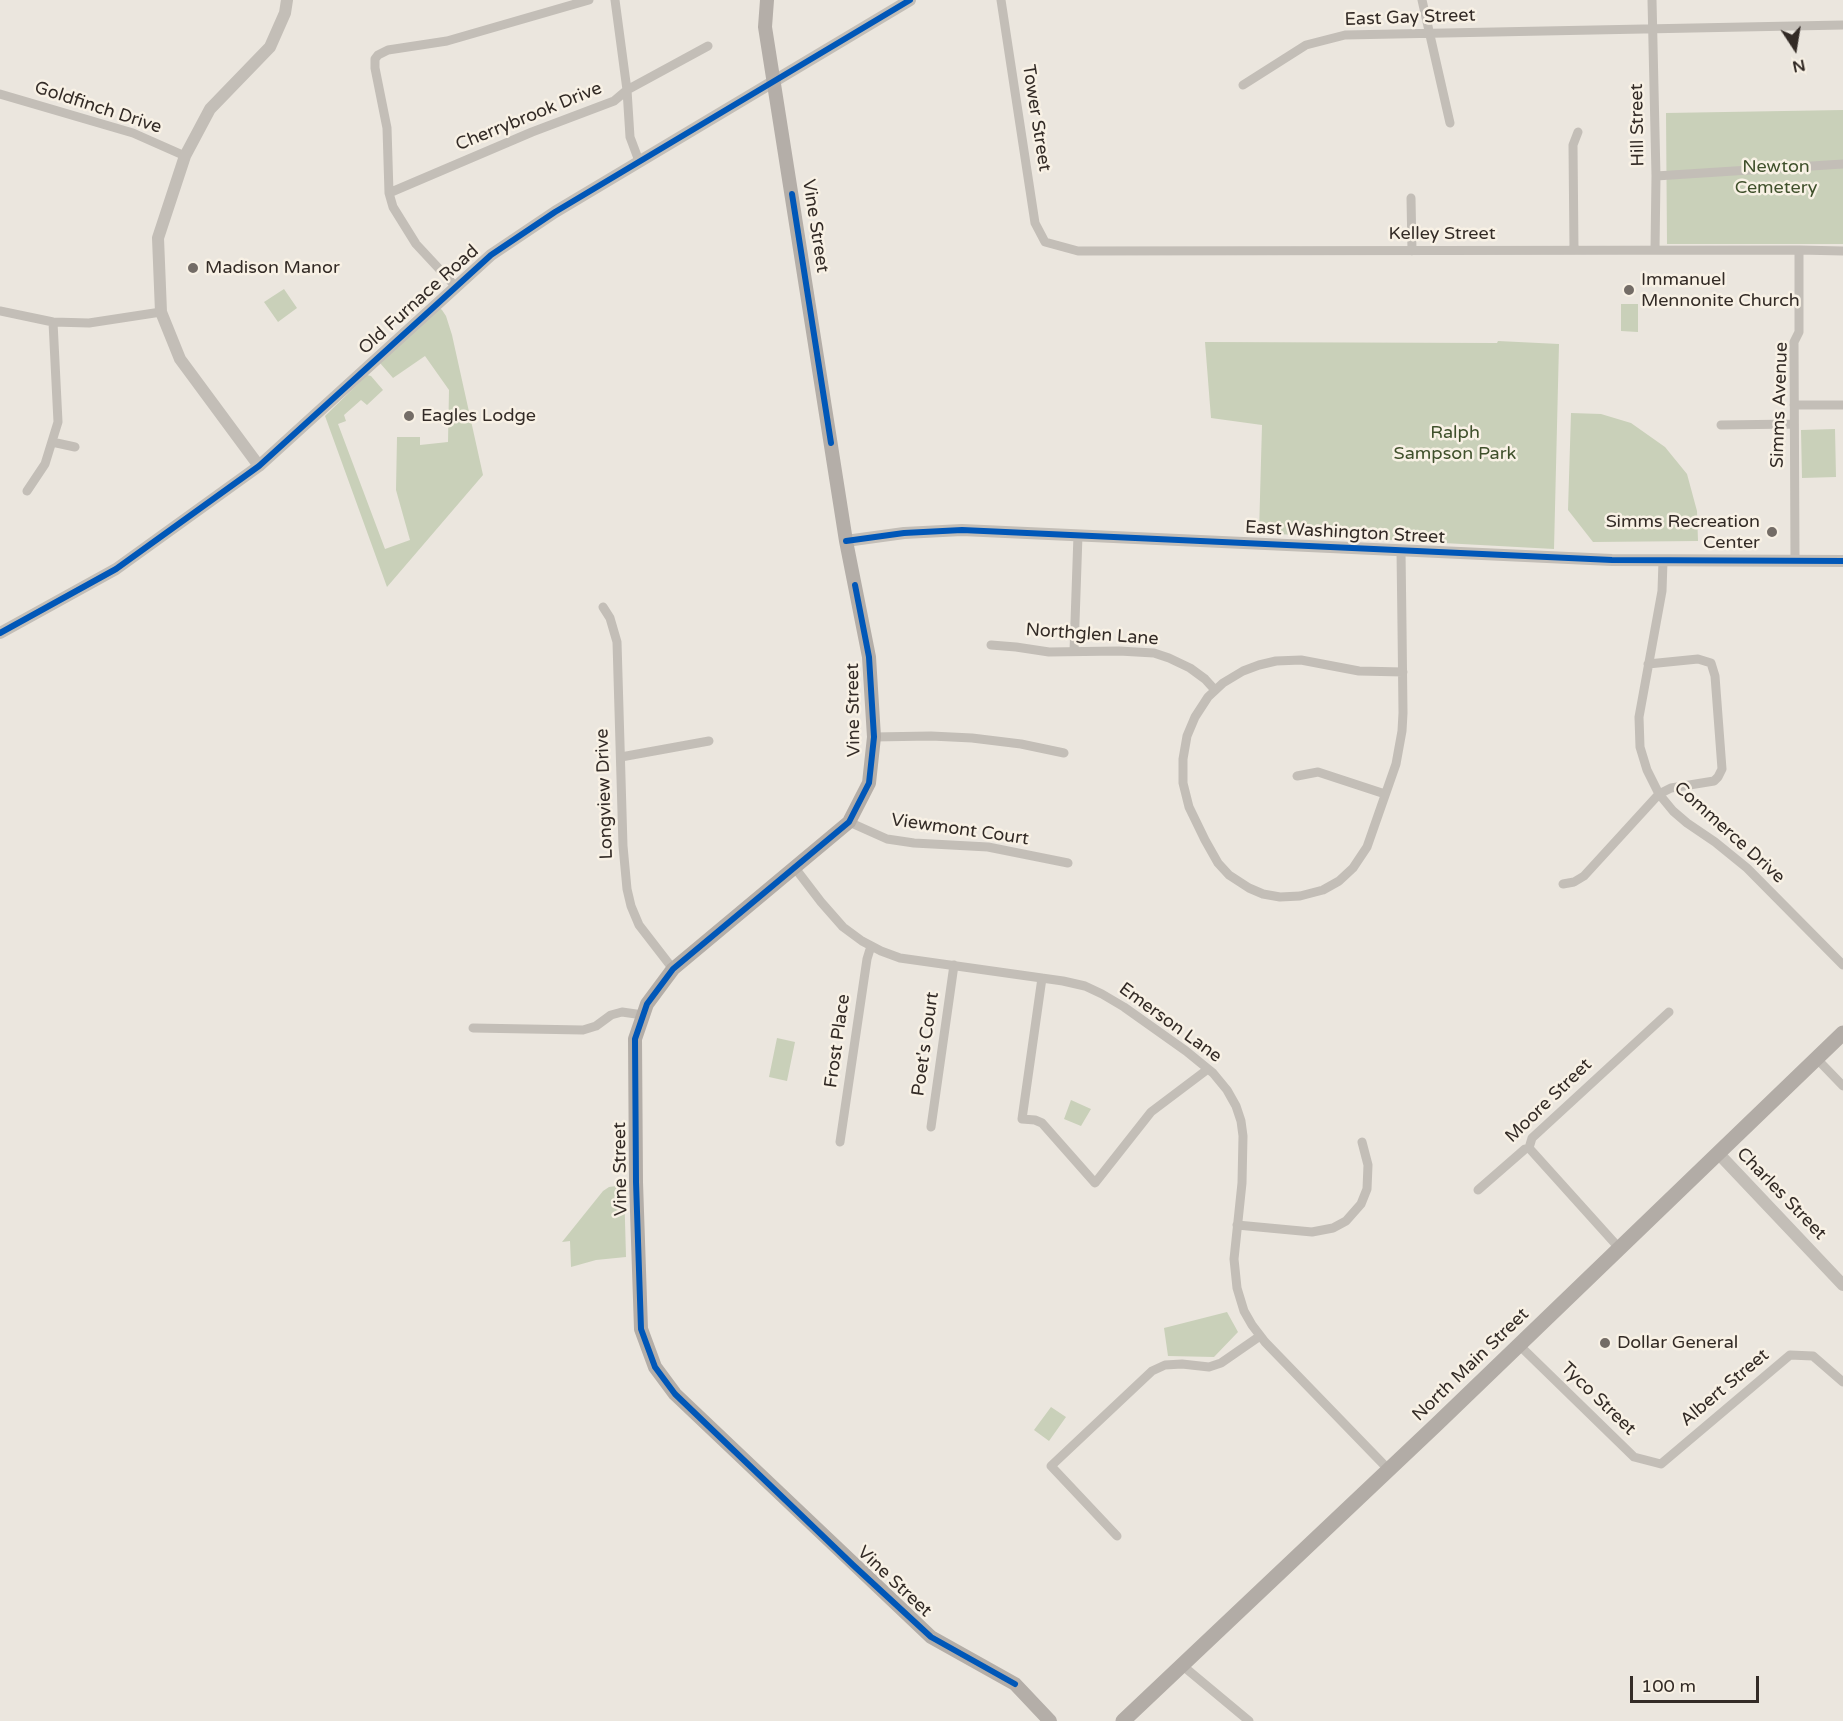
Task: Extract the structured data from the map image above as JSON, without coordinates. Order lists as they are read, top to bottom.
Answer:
{
  "streets": {
    "main road": ["Vine Street", "North Main Street"],
    "street": [
      "East Gay Street",
      "Goldfinch Drive",
      "Cherrybrook Drive",
      "Tower Street",
      "Hill Street",
      "Kelley Street",
      "Old Furnace Road",
      "Simms Avenue",
      "East Washington Street",
      "Northglen Lane",
      "Longview Drive",
      "Viewmont Court",
      "Commerce Drive",
      "Emerson Lane",
      "Frost Place",
      "Poet's Court",
      "Moore Street",
      "Charles Street",
      "Albert Street",
      "Tyco Street"
    ]
  },
  "crossings": [
    ["East Gay Street", "Hill Street"],
    ["Tower Street", "Kelley Street"],
    ["Hill Street", "Kelley Street"],
    ["Vine Street", "Old Furnace Road"],
    ["Vine Street", "East Washington Street"],
    ["Vine Street", "Longview Drive"],
    ["Vine Street", "Viewmont Court"],
    ["Vine Street", "Emerson Lane"],
    ["Kelley Street", "Simms Avenue"],
    ["Simms Avenue", "East Washington Street"],
    ["East Washington Street", "Commerce Drive"],
    ["Emerson Lane", "Frost Place"],
    ["Emerson Lane", "Poet's Court"],
    ["Emerson Lane", "North Main Street"],
    ["Charles Street", "North Main Street"],
    ["North Main Street", "Tyco Street"],
    ["Albert Street", "Tyco Street"]
  ],
  "parks": ["Newton Cemetery", "Ralph Sampson Park"],
  "places": [
    "Madison Manor",
    "Immanuel Mennonite Church",
    "Eagles Lodge",
    "Simms Recreation Center",
    "Dollar General"
  ],
  "scale_bar": "100 m",
  "north": "bottom"
}
